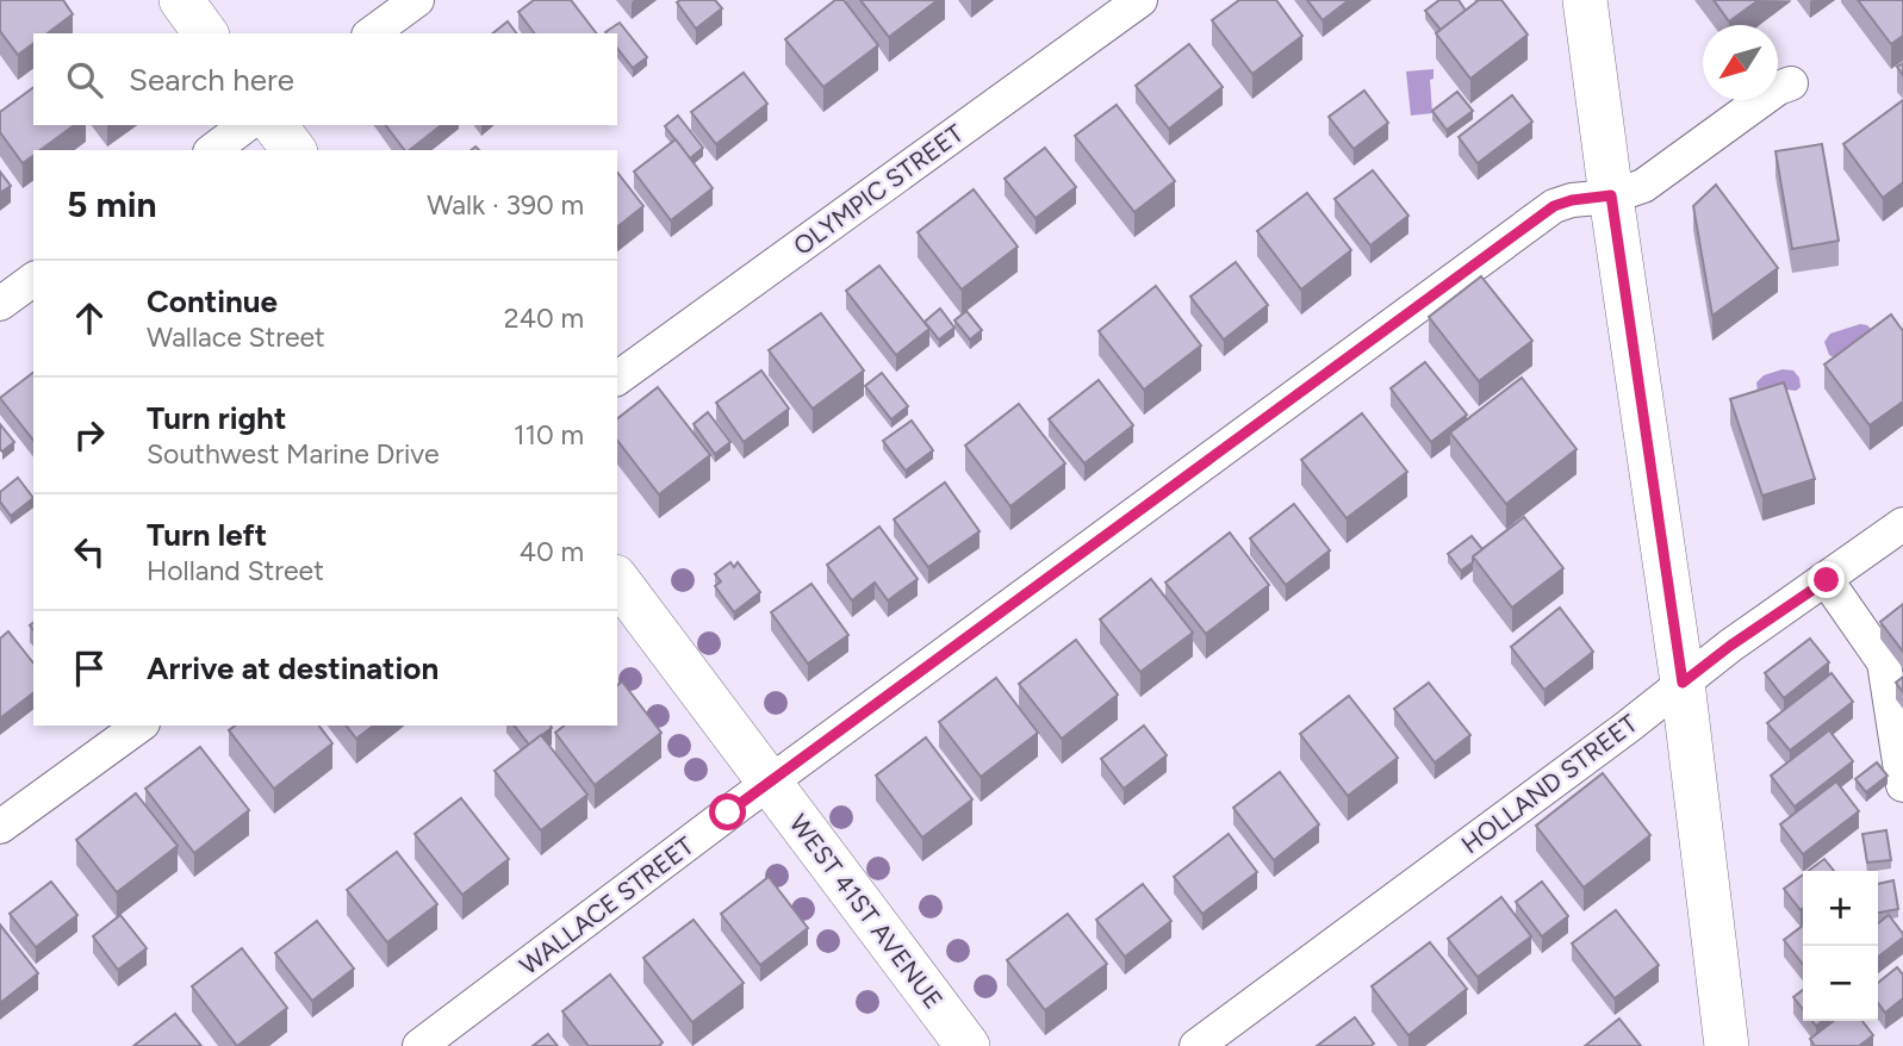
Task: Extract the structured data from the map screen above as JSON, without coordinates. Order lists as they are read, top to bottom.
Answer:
{
  "streets": {
    "main road": ["WEST 41ST AVENUE"],
    "street": ["OLYMPIC STREET", "HOLLAND STREET", "WALLACE STREET"]
  },
  "crossings": [
    ["WALLACE STREET", "WEST 41ST AVENUE"]
  ],
  "north": "bottom left",
  "page": {
    "search": "Search here",
    "heading": ["5 min", "Walk · 390 m"],
    "list": [
      ["Continue", "Wallace Street", "240 m"],
      ["Turn right", "Southwest Marine Drive", "110 m"],
      ["Turn left", "Holland Street", "40 m"],
      "Arrive at destination"
    ],
    "map_buttons": ["+", "−"]
  }
}
